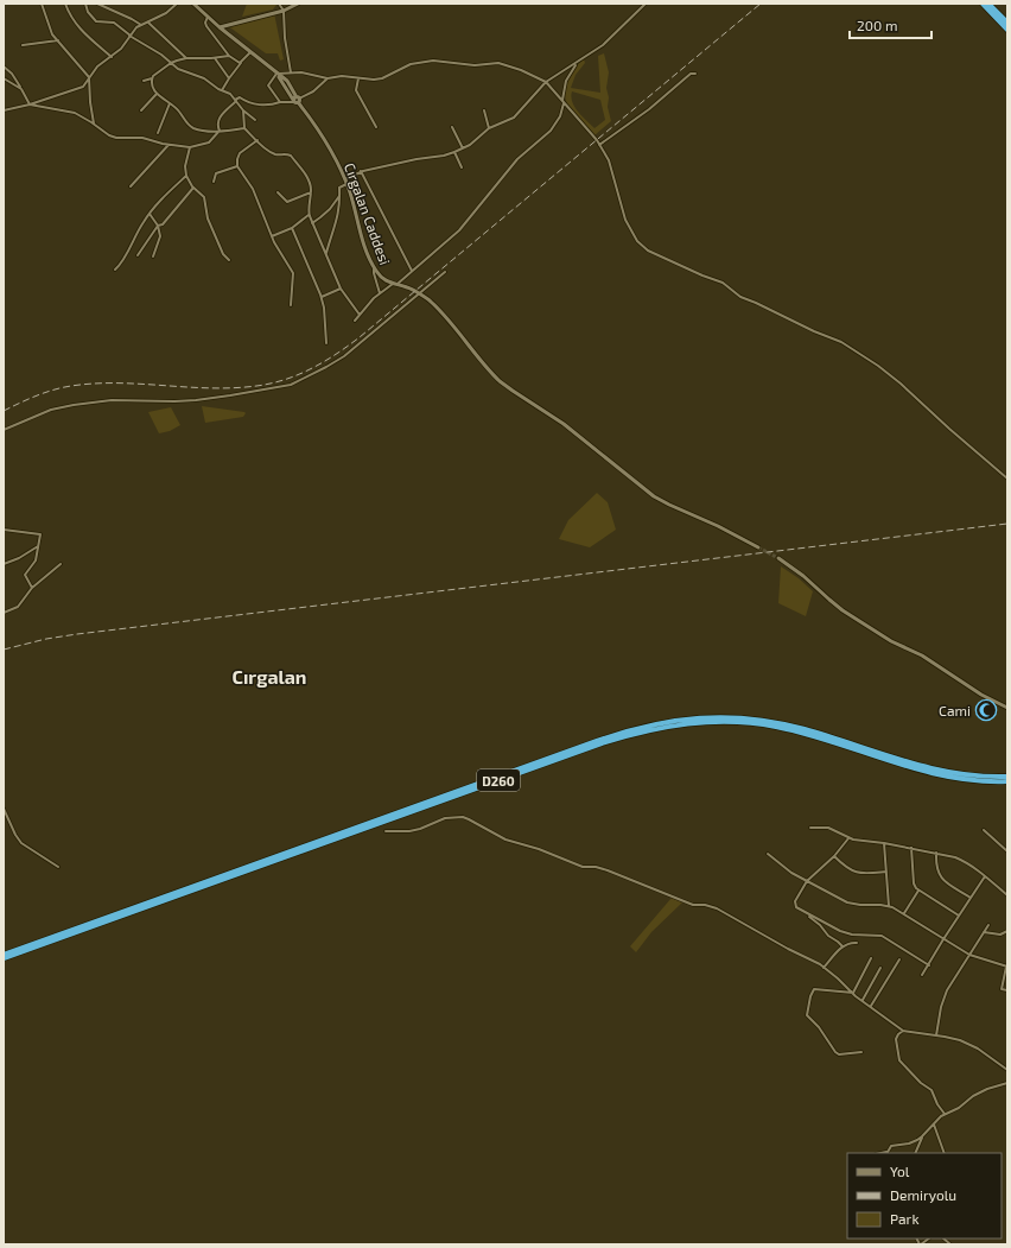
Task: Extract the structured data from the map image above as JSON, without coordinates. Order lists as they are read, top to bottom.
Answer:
{
  "streets": {
    "highway": ["D260"],
    "street": ["Cırgalan Caddesi"]
  },
  "districts": ["Cırgalan"],
  "places": {
    "mosque": ["Cami"]
  },
  "legend": ["Yol", "Demiryolu", "Park"],
  "scale_bar": "200 m"
}
